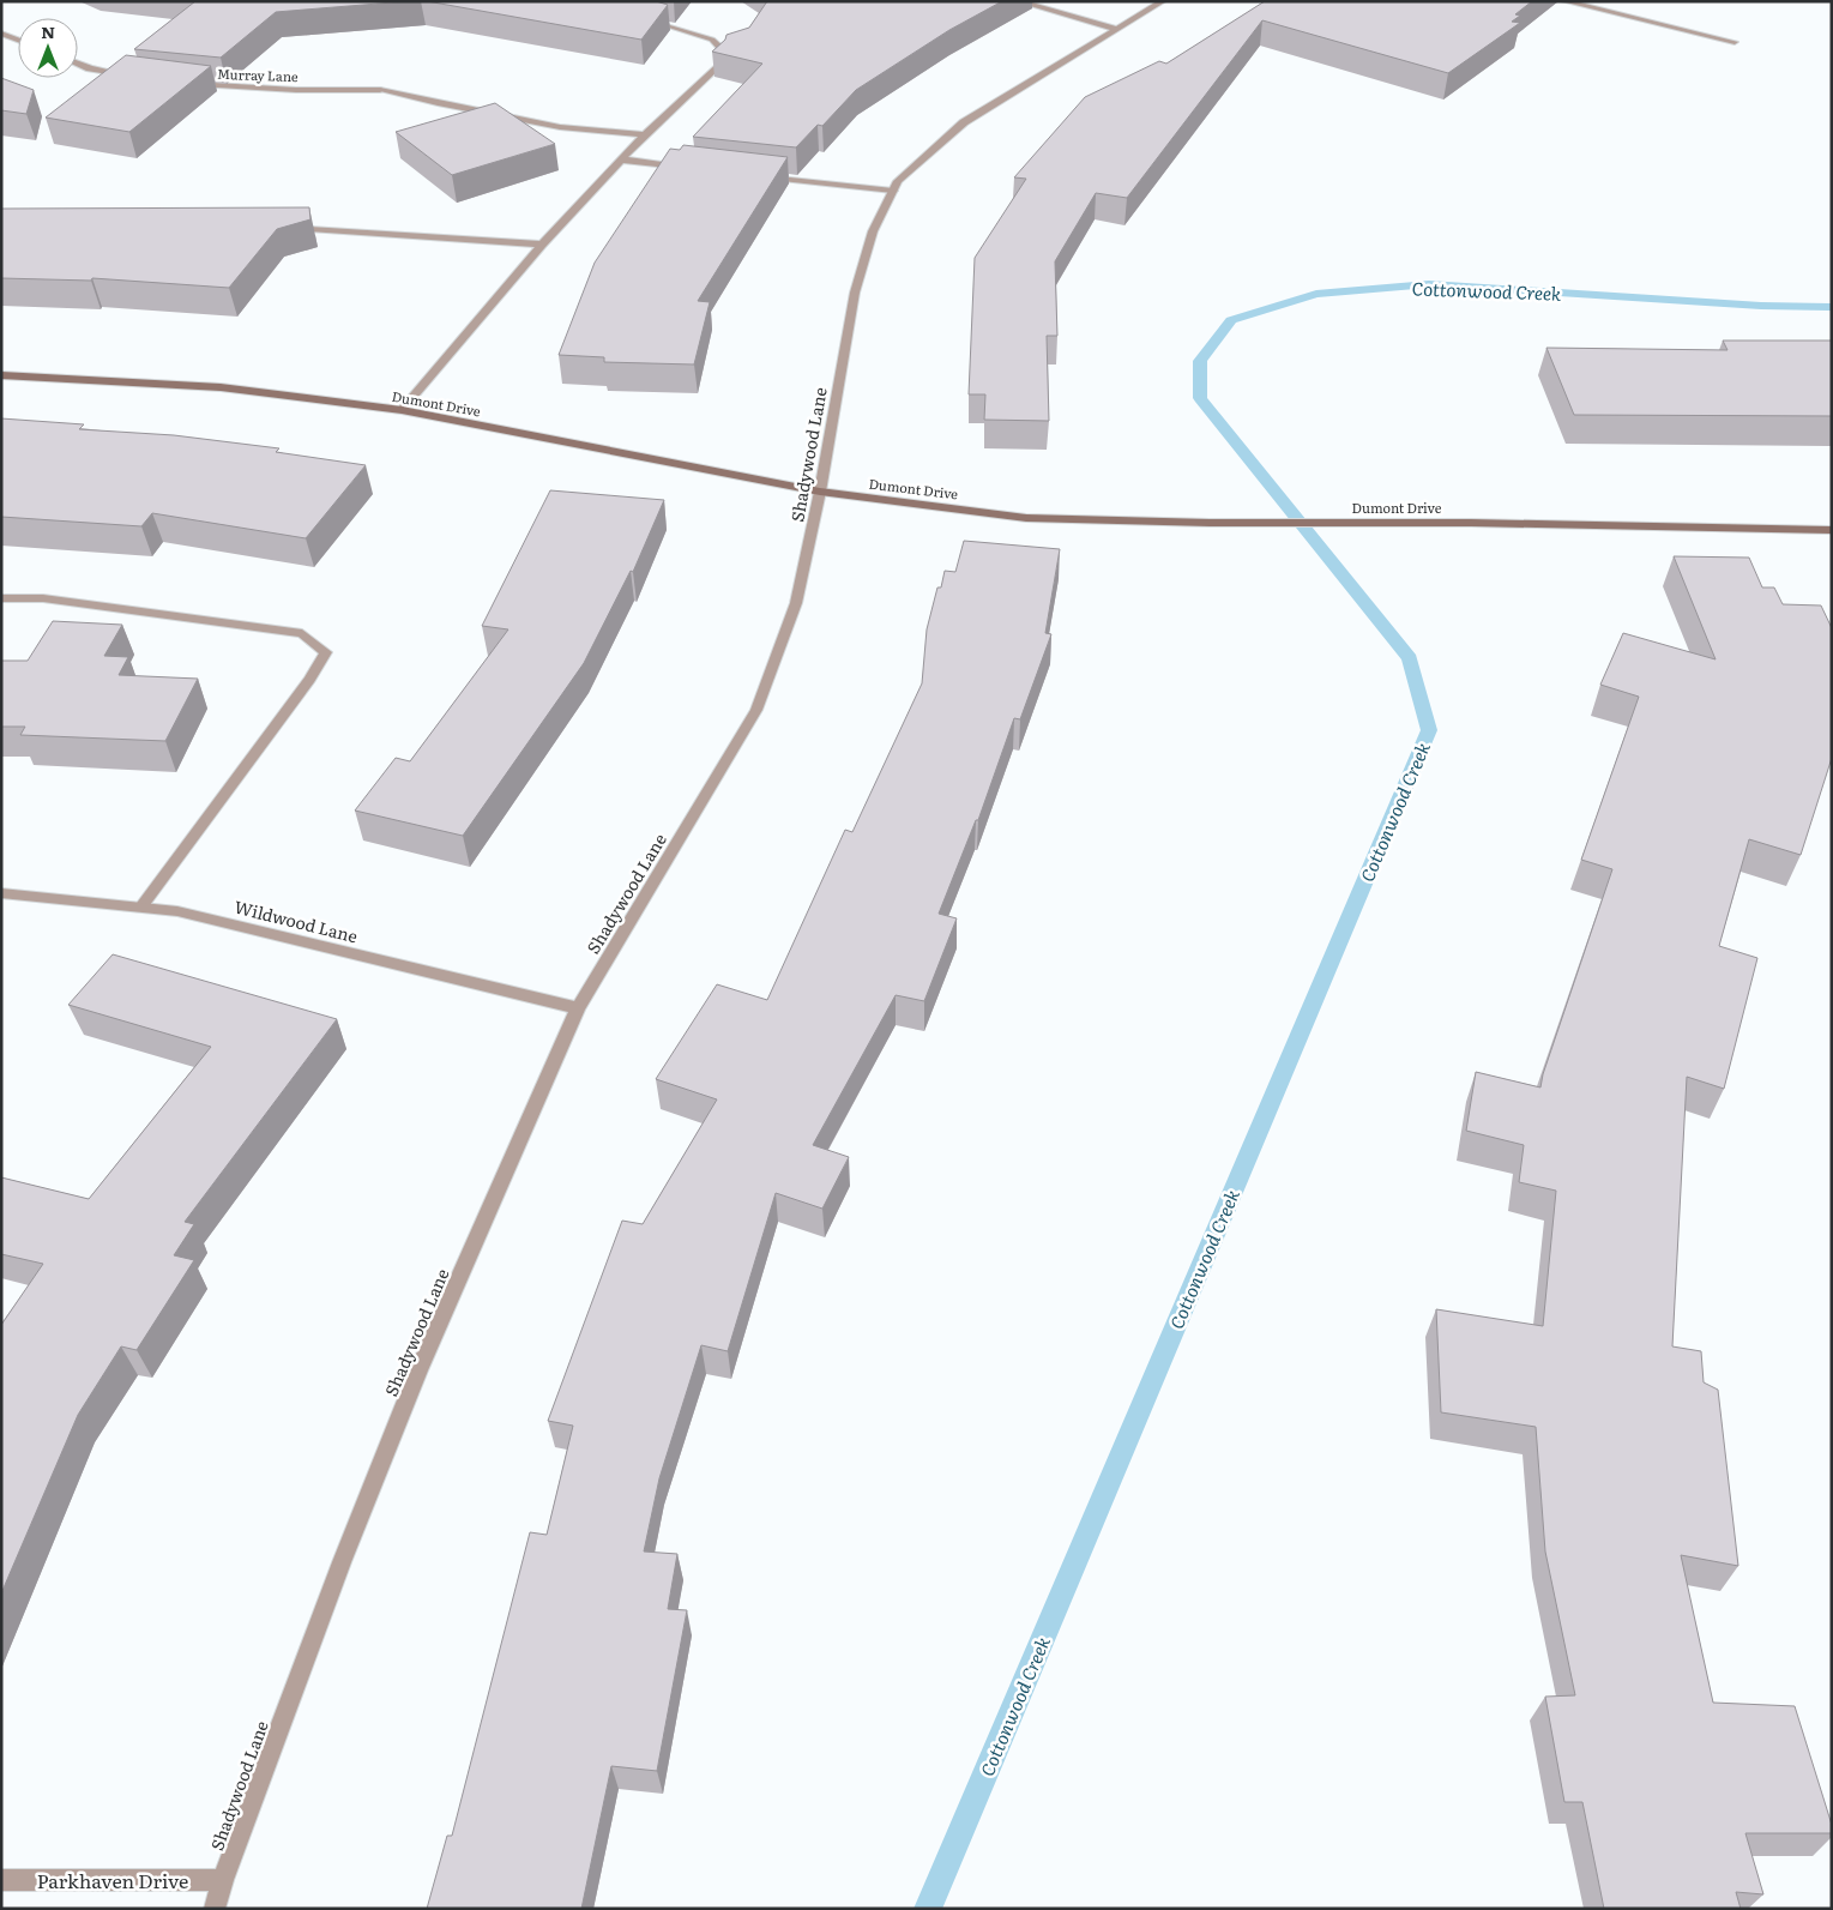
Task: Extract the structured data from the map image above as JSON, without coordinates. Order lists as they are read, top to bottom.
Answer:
{
  "streets": {
    "street": [
      "Murray Lane",
      "Dumont Drive",
      "Shadywood Lane",
      "Wildwood Lane",
      "Parkhaven Drive"
    ]
  },
  "crossings": [
    ["Dumont Drive", "Shadywood Lane"],
    ["Shadywood Lane", "Wildwood Lane"],
    ["Shadywood Lane", "Parkhaven Drive"]
  ],
  "water": ["Cottonwood Creek"],
  "north": "top"
}
